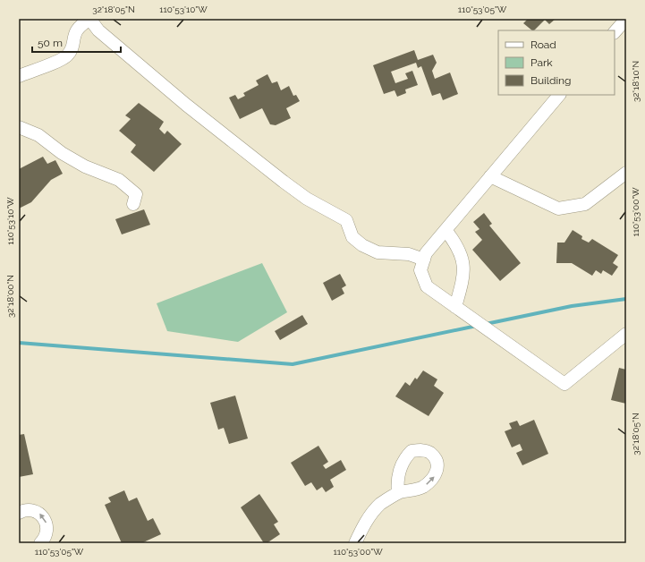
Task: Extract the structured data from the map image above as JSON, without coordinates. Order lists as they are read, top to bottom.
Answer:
{
  "legend": ["Road", "Park", "Building"],
  "scale_bar": "50 m",
  "coordinates": [
    "32°18'05\"N",
    "110°53'10\"W",
    "110°53'05\"W",
    "32°18'10\"N",
    "110°53'00\"W",
    "32°18'00\"N"
  ]
}
